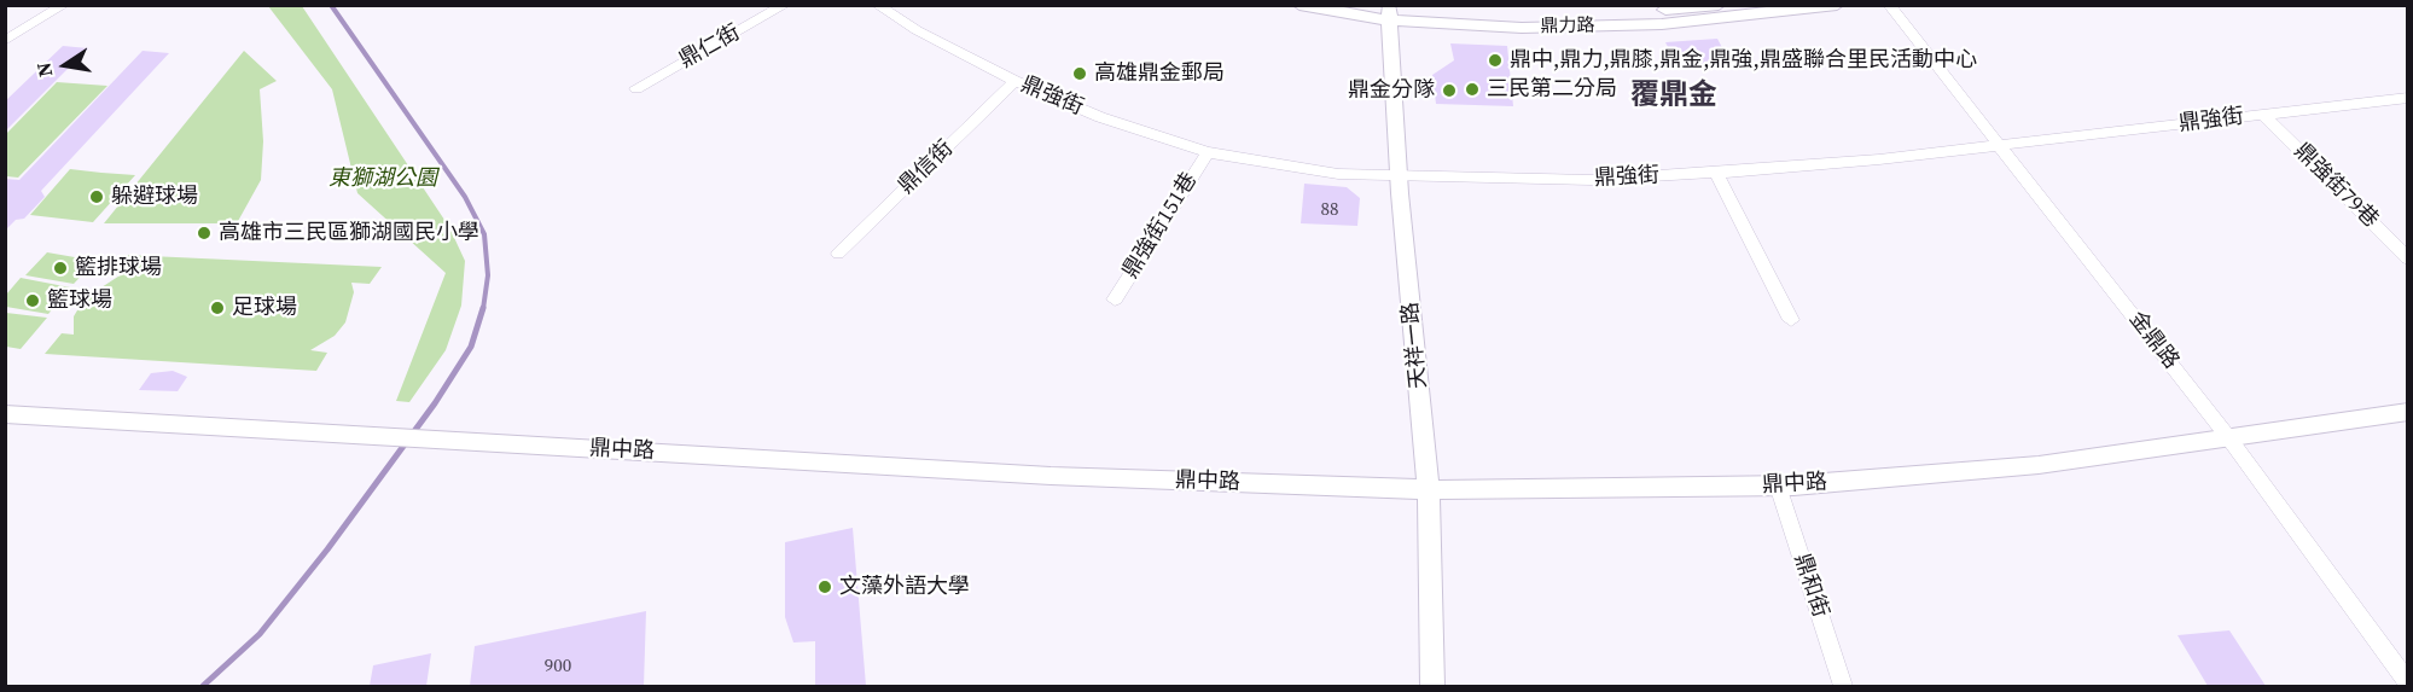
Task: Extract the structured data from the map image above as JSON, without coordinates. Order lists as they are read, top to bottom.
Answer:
{
  "streets": {
    "street": [
      "鼎力路",
      "鼎仁街",
      "鼎強街",
      "鼎信街",
      "鼎強街79巷",
      "鼎強街151巷",
      "金鼎路",
      "天祥一路",
      "鼎中路",
      "鼎和街"
    ]
  },
  "crossings": [
    ["鼎力路", "天祥一路"],
    ["鼎強街", "鼎信街"],
    ["鼎強街", "鼎強街79巷"],
    ["鼎強街", "鼎強街151巷"],
    ["鼎強街", "金鼎路"],
    ["鼎強街", "天祥一路"],
    ["金鼎路", "鼎中路"],
    ["天祥一路", "鼎中路"],
    ["鼎中路", "鼎和街"]
  ],
  "districts": ["覆鼎金"],
  "parks": ["東獅湖公園"],
  "places": [
    "鼎中,鼎力,鼎膝,鼎金,鼎強,鼎盛聯合里民活動中心",
    "高雄鼎金郵局",
    "三民第二分局",
    "鼎金分隊",
    "躲避球場",
    "高雄市三民區獅湖國民小學",
    "籃排球場",
    "籃球場",
    "足球場",
    "文藻外語大學"
  ],
  "house_numbers": ["88", "900"],
  "north": "left"
}
